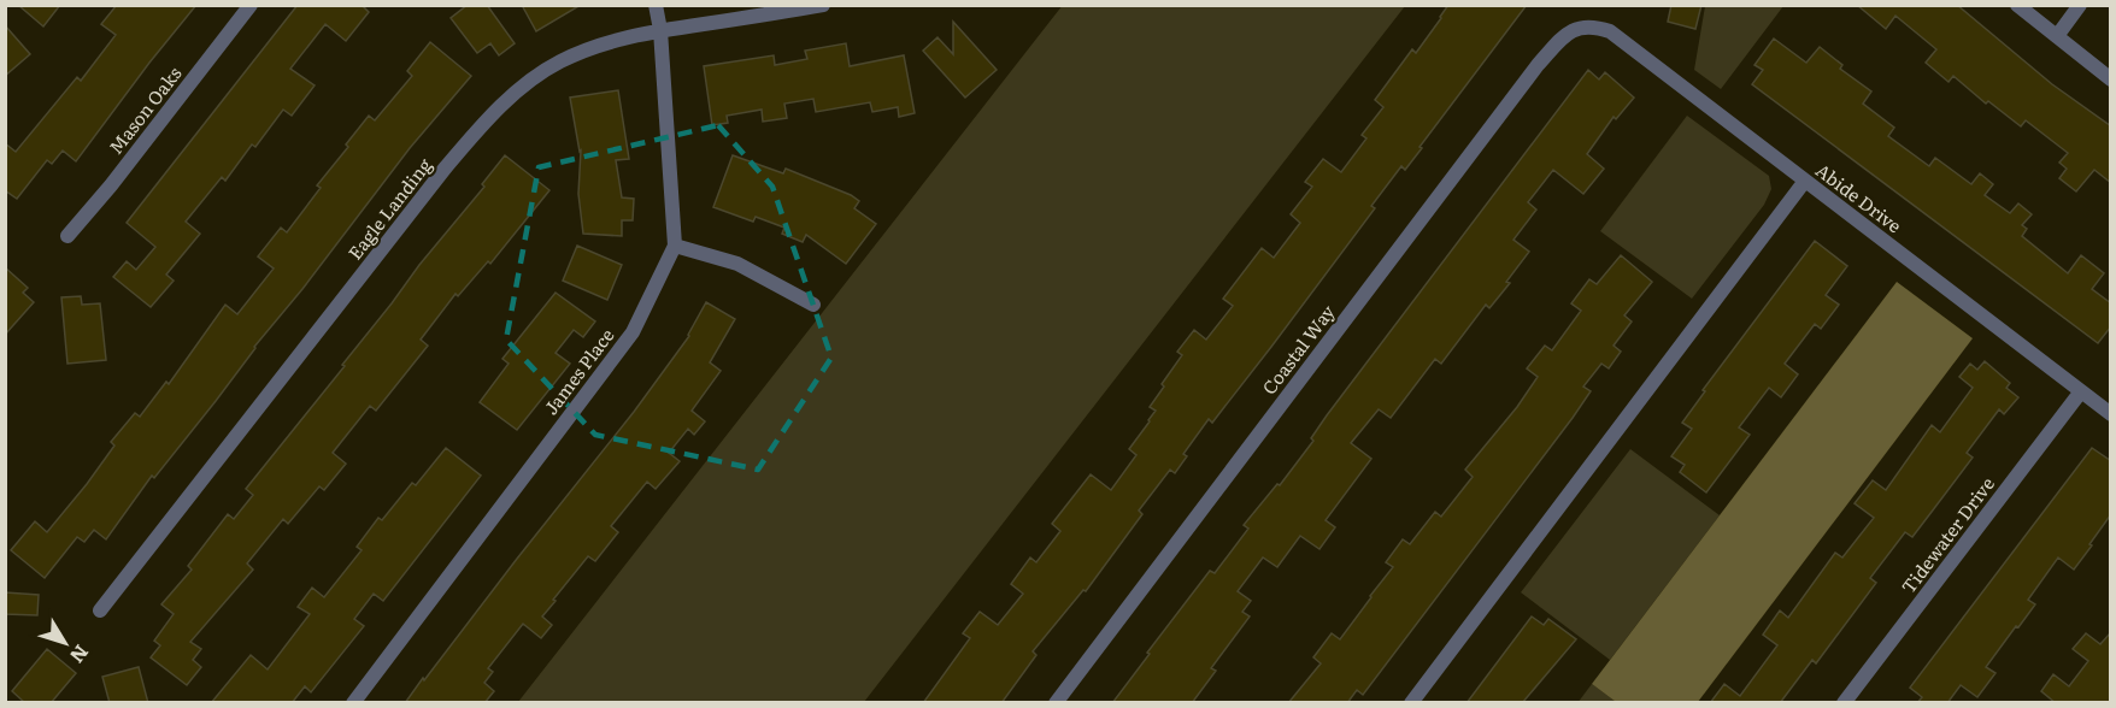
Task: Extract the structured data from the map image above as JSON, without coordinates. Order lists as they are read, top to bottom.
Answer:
{
  "streets": {
    "street": [
      "Mason Oaks",
      "Abide Drive",
      "Eagle Landing",
      "Coastal Way",
      "James Place",
      "Tidewater Drive"
    ]
  },
  "crossings": [
    ["Abide Drive", "Coastal Way"],
    ["Abide Drive", "Tidewater Drive"],
    ["Eagle Landing", "James Place"]
  ],
  "north": "bottom right"
}
